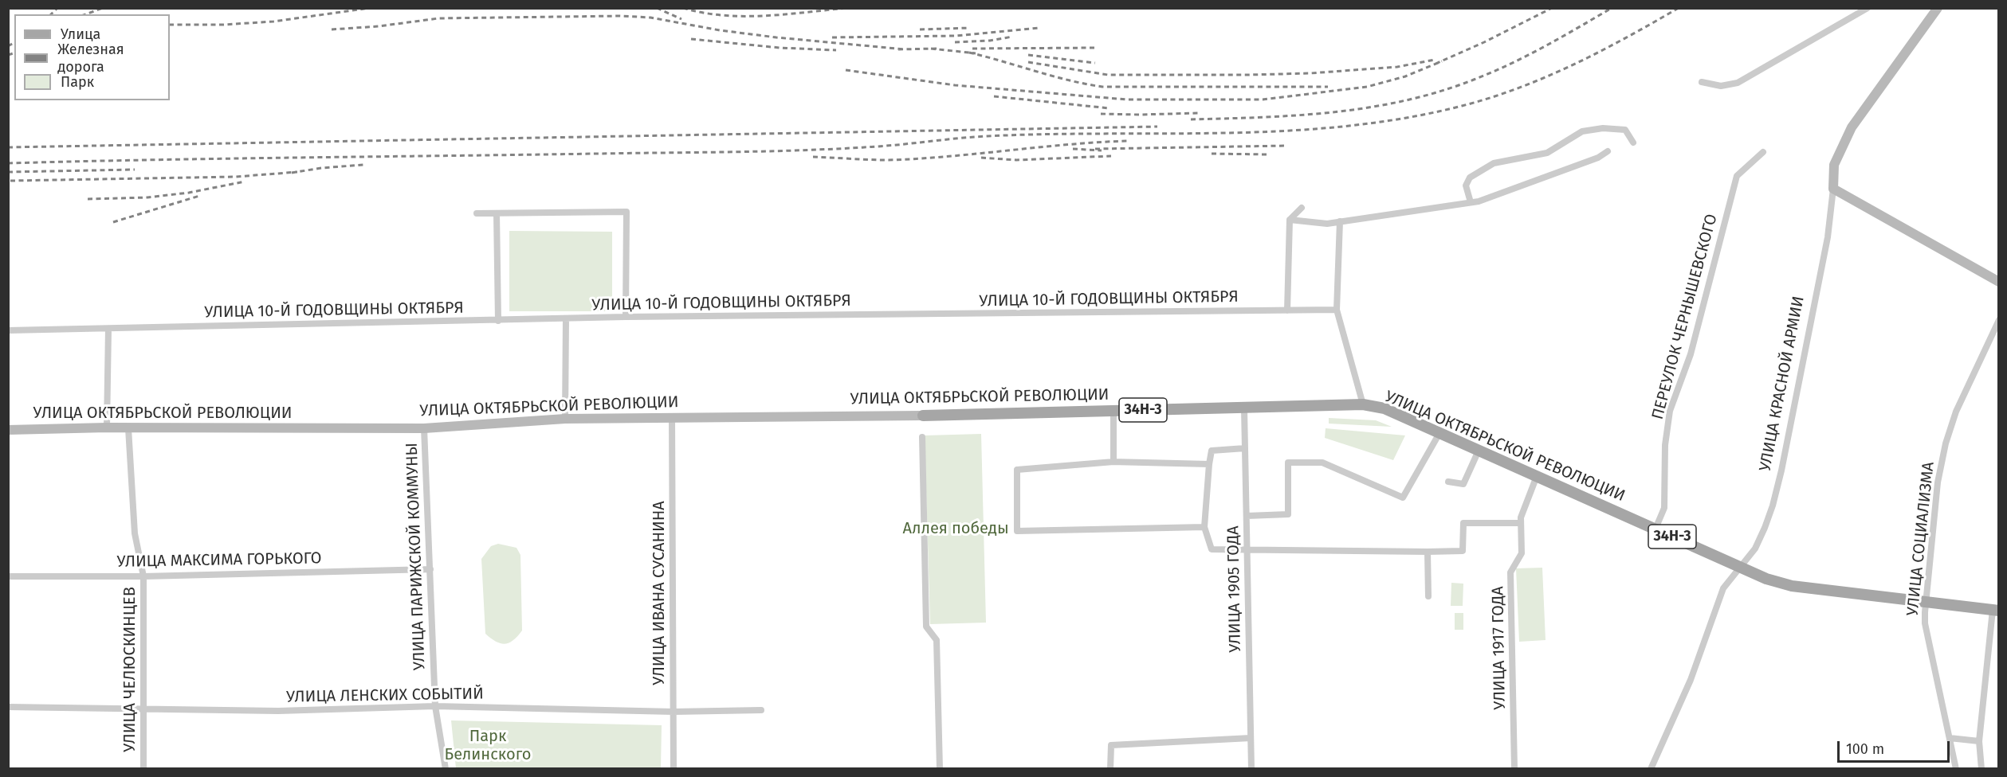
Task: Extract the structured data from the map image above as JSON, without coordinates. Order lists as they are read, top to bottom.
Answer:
{
  "streets": {
    "main road": ["УЛИЦА ОКТЯБРЬСКОЙ РЕВОЛЮЦИИ", "34Н-3"],
    "street": [
      "УЛИЦА 10-Й ГОДОВЩИНЫ ОКТЯБРЯ",
      "ПЕРЕУЛОК ЧЕРНЫШЕВСКОГО",
      "УЛИЦА КРАСНОЙ АРМИИ",
      "УЛИЦА СОЦИАЛИЗМА",
      "УЛИЦА ПАРИЖСКОЙ КОММУНЫ",
      "УЛИЦА МАКСИМА ГОРЬКОГО",
      "УЛИЦА 1905 ГОДА",
      "УЛИЦА ИВАНА СУСАНИНА",
      "УЛИЦА 1917 ГОДА",
      "УЛИЦА ЧЕЛЮСКИНЦЕВ",
      "УЛИЦА ЛЕНСКИХ СОБЫТИЙ"
    ]
  },
  "crossings": [
    ["ПЕРЕУЛОК ЧЕРНЫШЕВСКОГО", "УЛИЦА ОКТЯБРЬСКОЙ РЕВОЛЮЦИИ"],
    ["УЛИЦА КРАСНОЙ АРМИИ", "УЛИЦА ОКТЯБРЬСКОЙ РЕВОЛЮЦИИ"],
    ["УЛИЦА ОКТЯБРЬСКОЙ РЕВОЛЮЦИИ", "УЛИЦА СОЦИАЛИЗМА"],
    ["УЛИЦА ОКТЯБРЬСКОЙ РЕВОЛЮЦИИ", "УЛИЦА ПАРИЖСКОЙ КОММУНЫ"],
    ["УЛИЦА ОКТЯБРЬСКОЙ РЕВОЛЮЦИИ", "УЛИЦА 1905 ГОДА"],
    ["УЛИЦА ОКТЯБРЬСКОЙ РЕВОЛЮЦИИ", "УЛИЦА ИВАНА СУСАНИНА"],
    ["УЛИЦА ОКТЯБРЬСКОЙ РЕВОЛЮЦИИ", "УЛИЦА 1917 ГОДА"],
    ["УЛИЦА ОКТЯБРЬСКОЙ РЕВОЛЮЦИИ", "УЛИЦА ЧЕЛЮСКИНЦЕВ"],
    ["УЛИЦА ПАРИЖСКОЙ КОММУНЫ", "УЛИЦА МАКСИМА ГОРЬКОГО"],
    ["УЛИЦА ПАРИЖСКОЙ КОММУНЫ", "УЛИЦА ЛЕНСКИХ СОБЫТИЙ"],
    ["УЛИЦА МАКСИМА ГОРЬКОГО", "УЛИЦА ЧЕЛЮСКИНЦЕВ"],
    ["УЛИЦА ИВАНА СУСАНИНА", "УЛИЦА ЛЕНСКИХ СОБЫТИЙ"],
    ["УЛИЦА ЧЕЛЮСКИНЦЕВ", "УЛИЦА ЛЕНСКИХ СОБЫТИЙ"]
  ],
  "parks": ["Аллея победы", "Парк Белинского"],
  "legend": ["Улица", "Железная дорога", "Парк"],
  "scale_bar": "100 m"
}
